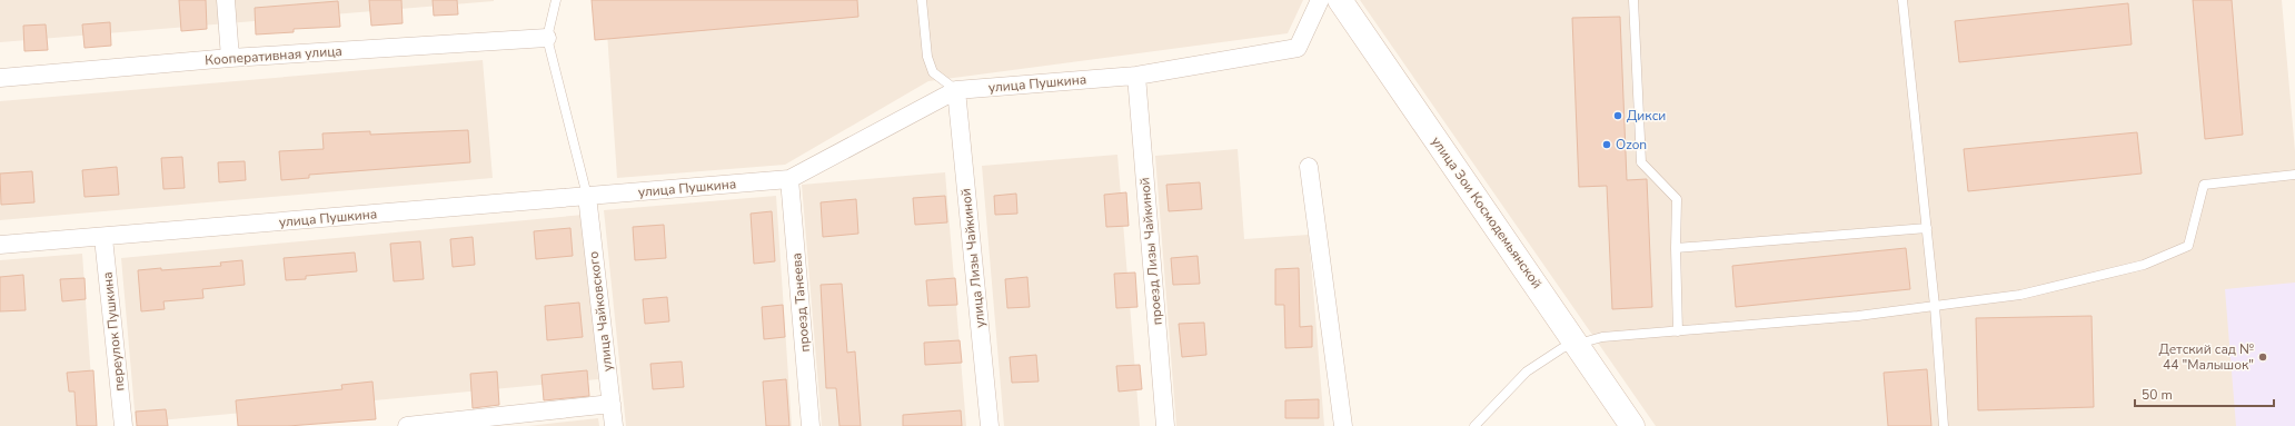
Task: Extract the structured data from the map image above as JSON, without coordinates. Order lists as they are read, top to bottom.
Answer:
{
  "streets": {
    "street": [
      "Кооперативная улица",
      "улица Пушкина",
      "улица Зои Космодемьянской",
      "проезд Лизы Чайкиной",
      "улица Лизы Чайкиной",
      "проезд Танеева",
      "улица Чайковского",
      "переулок Пушкина"
    ]
  },
  "crossings": [
    ["улица Пушкина", "проезд Лизы Чайкиной"],
    ["улица Пушкина", "улица Лизы Чайкиной"],
    ["улица Пушкина", "проезд Танеева"],
    ["улица Пушкина", "улица Чайковского"],
    ["улица Пушкина", "переулок Пушкина"]
  ],
  "places": ["Дикси", "Ozon", "Детский сад № 44 \"Малышок\""],
  "scale_bar": "50 m"
}
